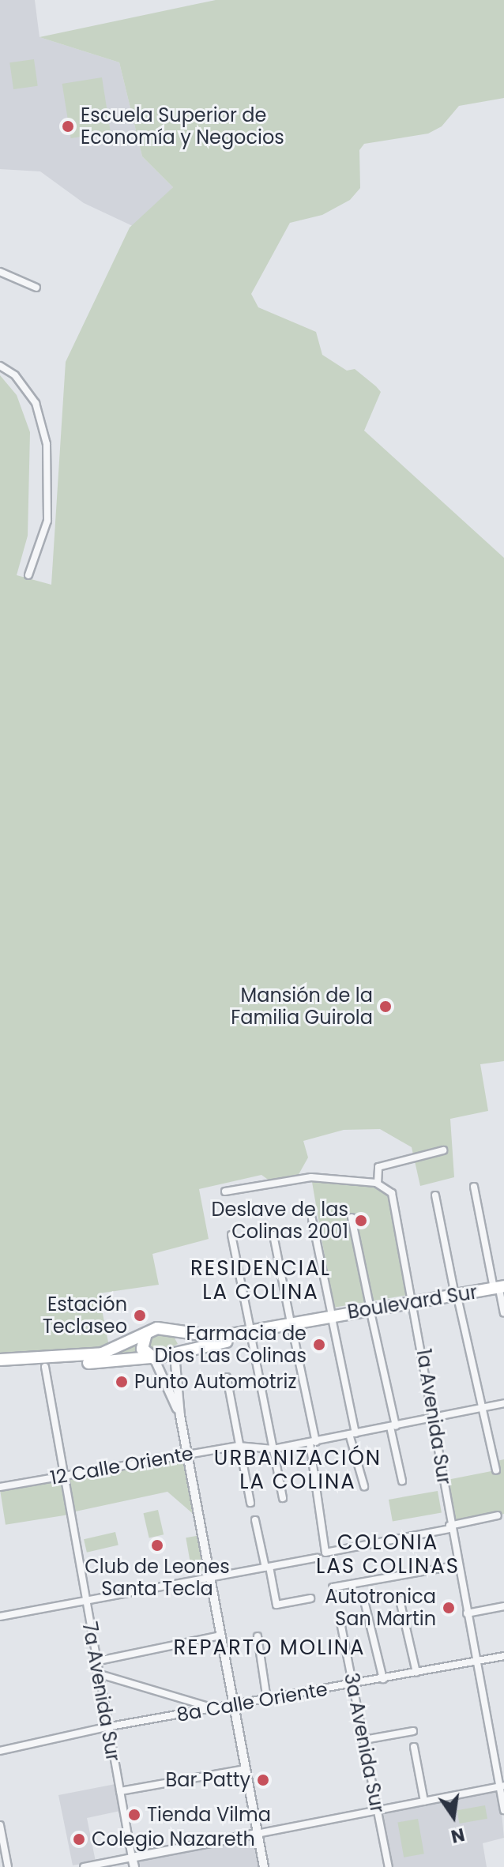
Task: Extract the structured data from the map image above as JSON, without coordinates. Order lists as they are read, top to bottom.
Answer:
{
  "streets": {
    "highway": ["Boulevard Sur"],
    "street": [
      "1a Avenida Sur",
      "12 Calle Oriente",
      "7a Avenida Sur",
      "8a Calle Oriente",
      "3a Avenida Sur"
    ]
  },
  "crossings": [
    ["Boulevard Sur", "1a Avenida Sur"],
    ["1a Avenida Sur", "12 Calle Oriente"],
    ["1a Avenida Sur", "8a Calle Oriente"],
    ["12 Calle Oriente", "7a Avenida Sur"],
    ["7a Avenida Sur", "8a Calle Oriente"],
    ["8a Calle Oriente", "3a Avenida Sur"]
  ],
  "districts": [
    "RESIDENCIAL LA COLINA",
    "URBANIZACIÓN LA COLINA",
    "COLONIA LAS COLINAS",
    "REPARTO MOLINA"
  ],
  "places": [
    "Escuela Superior de Economía y Negocios",
    "Mansión de la Familia Guirola",
    "Deslave de las Colinas 2001",
    "Estación Teclaseo",
    "Farmacia de Dios Las Colinas",
    "Punto Automotriz",
    "Club de Leones Santa Tecla",
    "Autotronica San Martin",
    "Bar Patty",
    "Tienda Vilma",
    "Colegio Nazareth"
  ],
  "north": "bottom"
}
